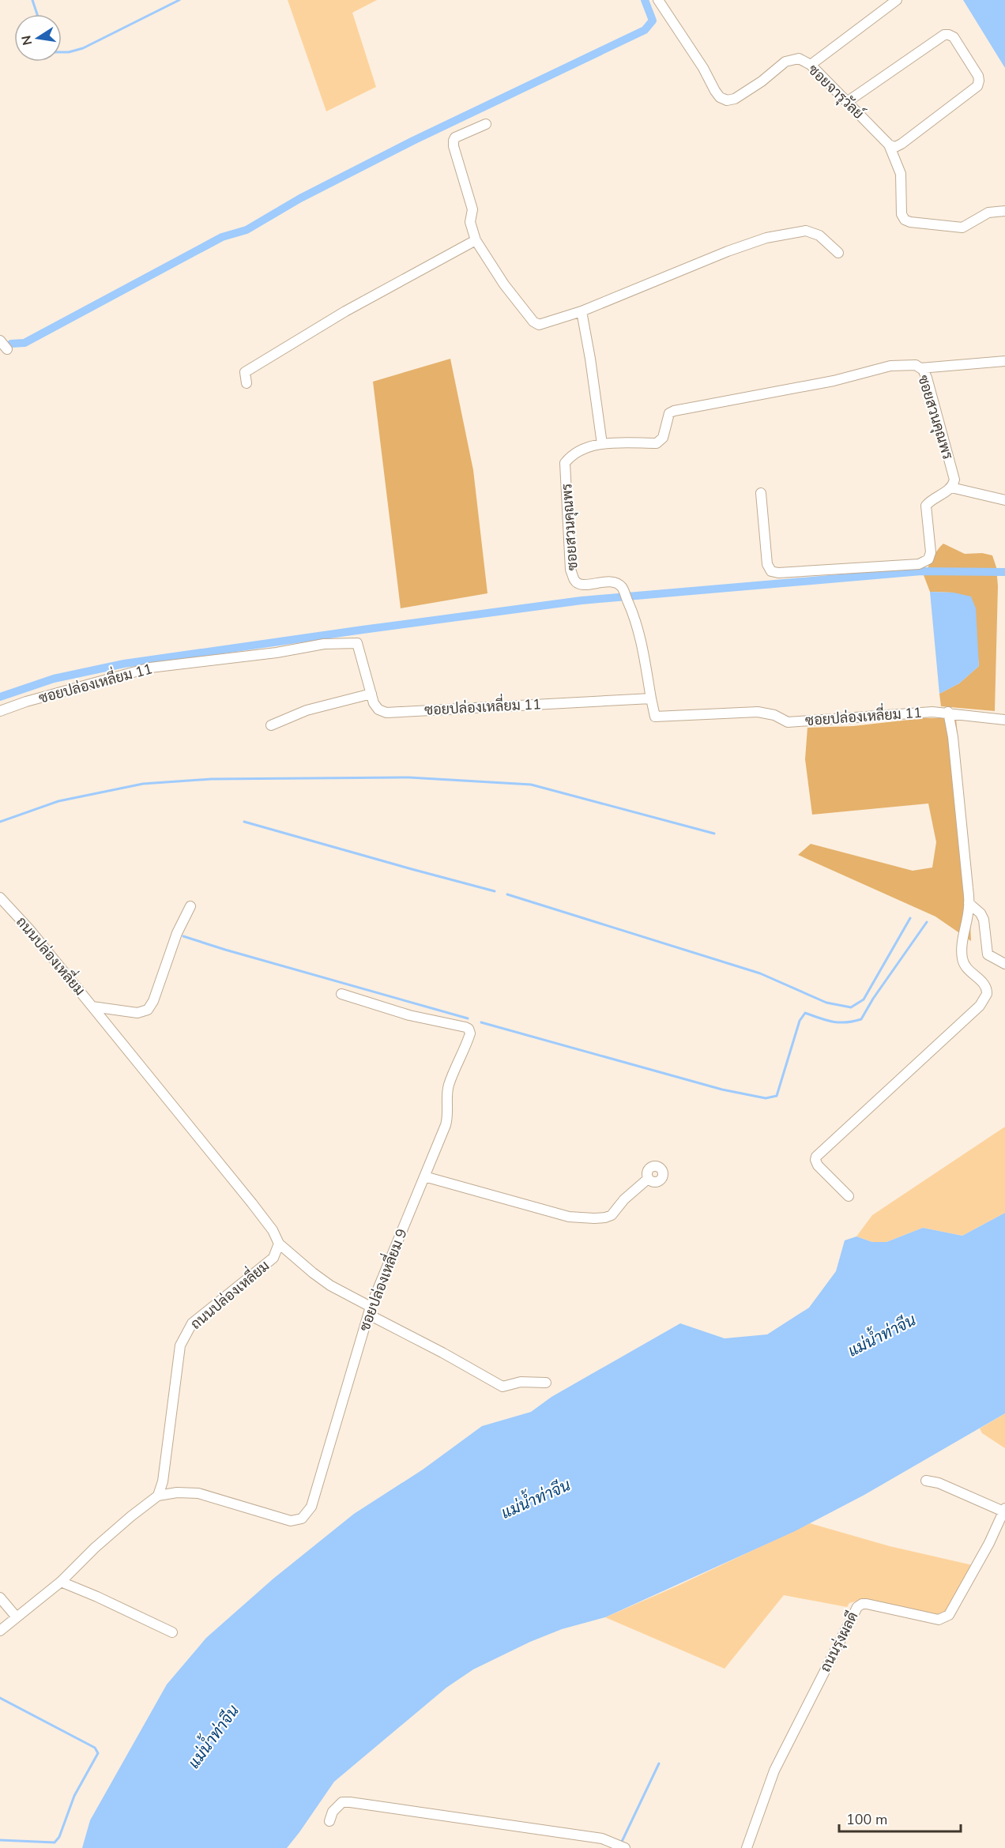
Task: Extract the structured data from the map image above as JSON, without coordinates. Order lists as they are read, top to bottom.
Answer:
{
  "streets": {
    "street": [
      "ซอยจารุวัลย์",
      "ซอยสวนคุณพร",
      "ซอยปล่องเหลี่ยม 11",
      "ถนนปล่องเหลี่ยม",
      "ซอยปล่องเหลี่ยม 9",
      "ถนนรุ่งผลดี"
    ]
  },
  "crossings": [
    ["ซอยสวนคุณพร", "ซอยปล่องเหลี่ยม 11"],
    ["ถนนปล่องเหลี่ยม", "ซอยปล่องเหลี่ยม 9"]
  ],
  "water": ["แม่น้ำท่าจีน"],
  "scale_bar": "100 m",
  "north": "left"
}
